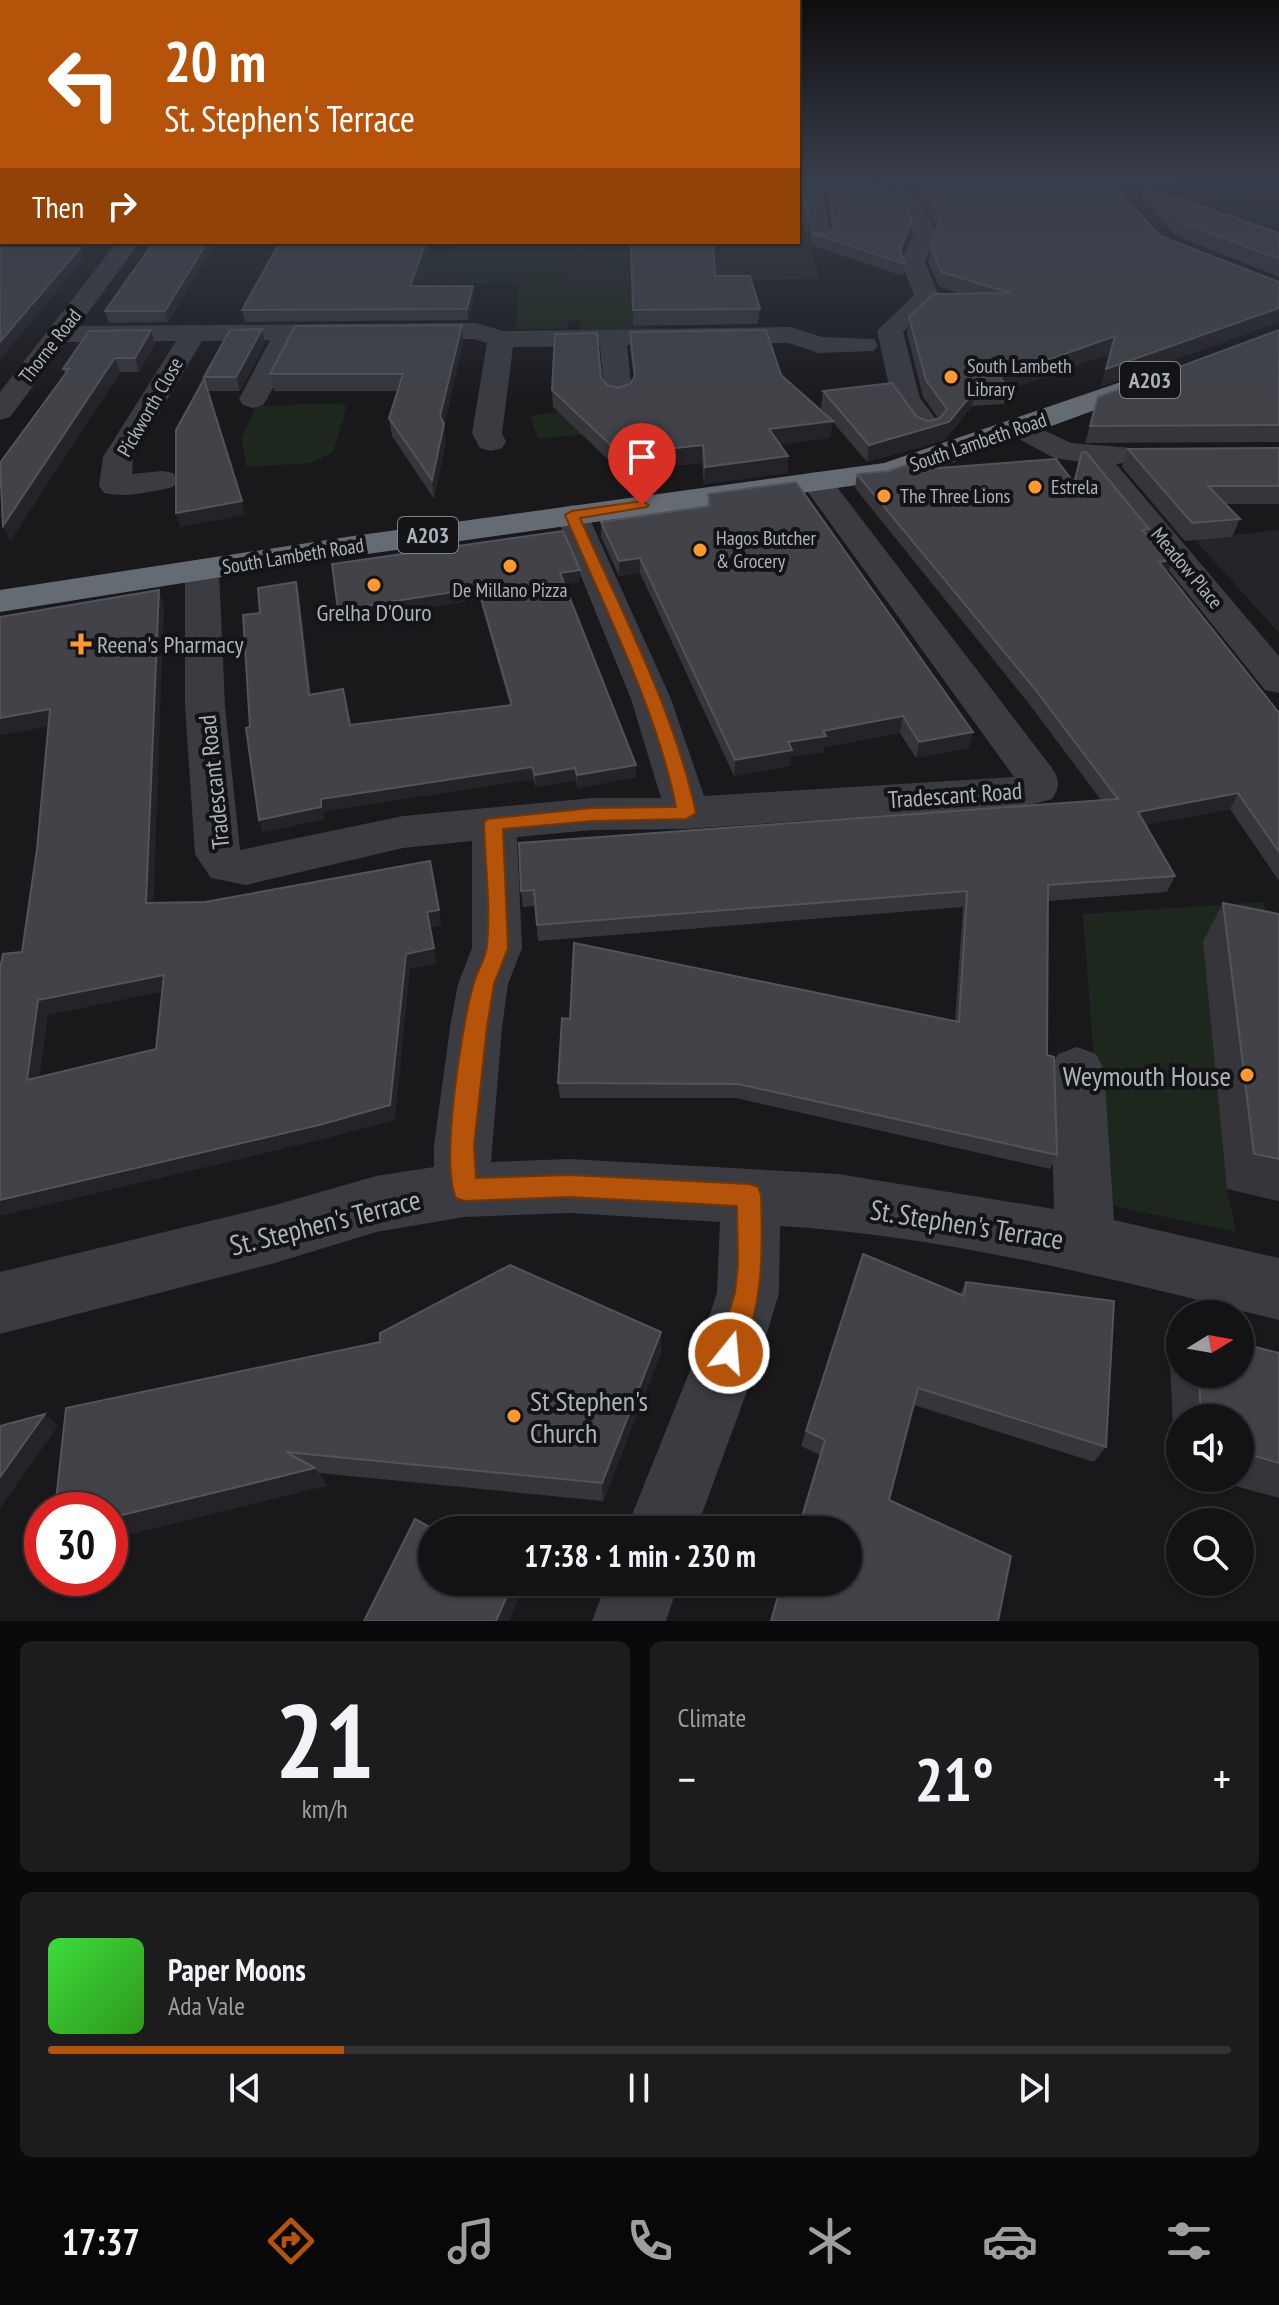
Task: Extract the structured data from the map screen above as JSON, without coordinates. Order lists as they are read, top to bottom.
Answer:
{
  "streets": {
    "highway": ["A203", "South Lambeth Road"],
    "street": [
      "Thorne Road",
      "Pickworth Close",
      "Meadow Place",
      "Tradescant Road",
      "St. Stephen's Terrace"
    ]
  },
  "crossings": [
    ["South Lambeth Road", "Tradescant Road"]
  ],
  "places": {
    "other": [
      "South Lambeth Library",
      "Estrela",
      "The Three Lions",
      "Hagos Butcher & Grocery",
      "De Millano Pizza",
      "Grelha D'Ouro",
      "Weymouth House",
      "St Stephen's Church"
    ],
    "health": ["Reena's Pharmacy"]
  },
  "north": "right",
  "page": {
    "turn": ["20 m", "St. Stephen's Terrace"],
    "then": "Then",
    "limit": "30",
    "trip": "17:38 · 1 min · 230 m",
    "tile": [
      ["21", "km/h"],
      "Climate"
    ],
    "heat": ["−", "21°", "+"],
    "song": ["Paper Moons", "Ada Vale"],
    "tabs": "17:37"
  }
}
